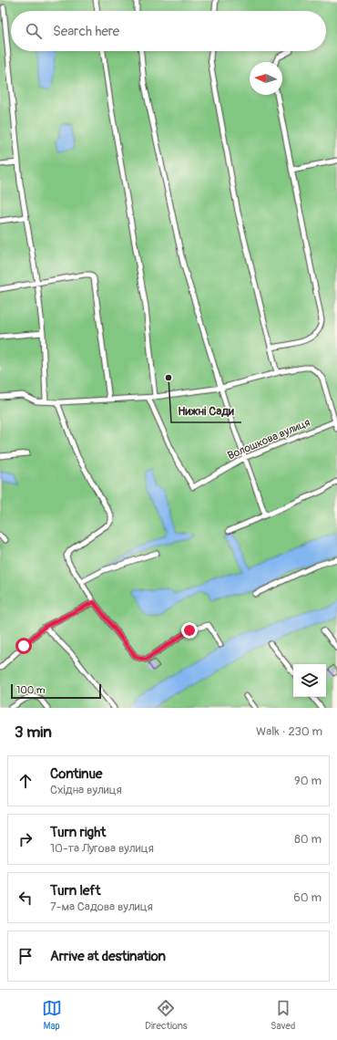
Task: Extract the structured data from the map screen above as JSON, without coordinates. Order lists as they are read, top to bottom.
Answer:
{
  "streets": {
    "street": ["Волошкова вулиця"]
  },
  "places": ["Нижні Сади"],
  "scale_bar": "100 m",
  "north": "left",
  "page": {
    "search": "Search here",
    "scale": "100 m",
    "heading": ["3 min", "Walk · 230 m"],
    "list": [
      ["Continue", "Східна вулиця", "90 m"],
      ["Turn right", "10-та Лугова вулиця", "80 m"],
      ["Turn left", "7-ма Садова вулиця", "60 m"],
      "Arrive at destination"
    ],
    "nav": ["Map", "Directions", "Saved"]
  }
}
